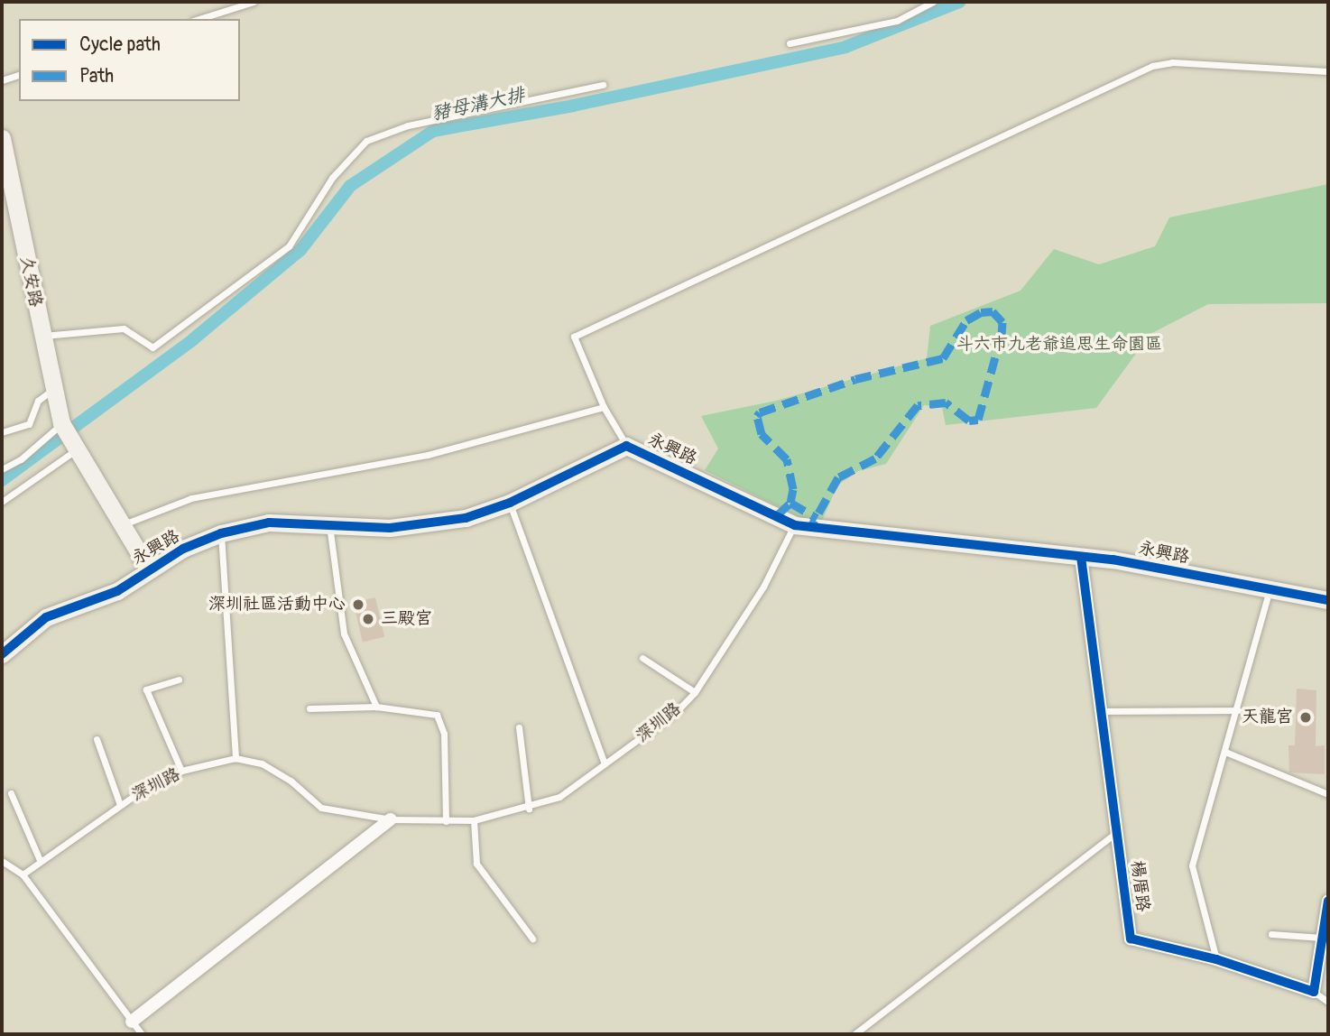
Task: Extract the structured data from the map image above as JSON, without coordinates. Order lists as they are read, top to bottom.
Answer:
{
  "streets": {
    "street": ["久安路", "永興路", "楊厝路"],
    "lane": ["深圳路"]
  },
  "crossings": [
    ["久安路", "永興路"],
    ["永興路", "深圳路"],
    ["永興路", "楊厝路"]
  ],
  "water": ["豬母溝大排"],
  "parks": ["斗六市九老爺追思生命園區"],
  "places": ["深圳社區活動中心", "三殿宮", "天龍宮"],
  "legend": ["Cycle path", "Path"]
}
